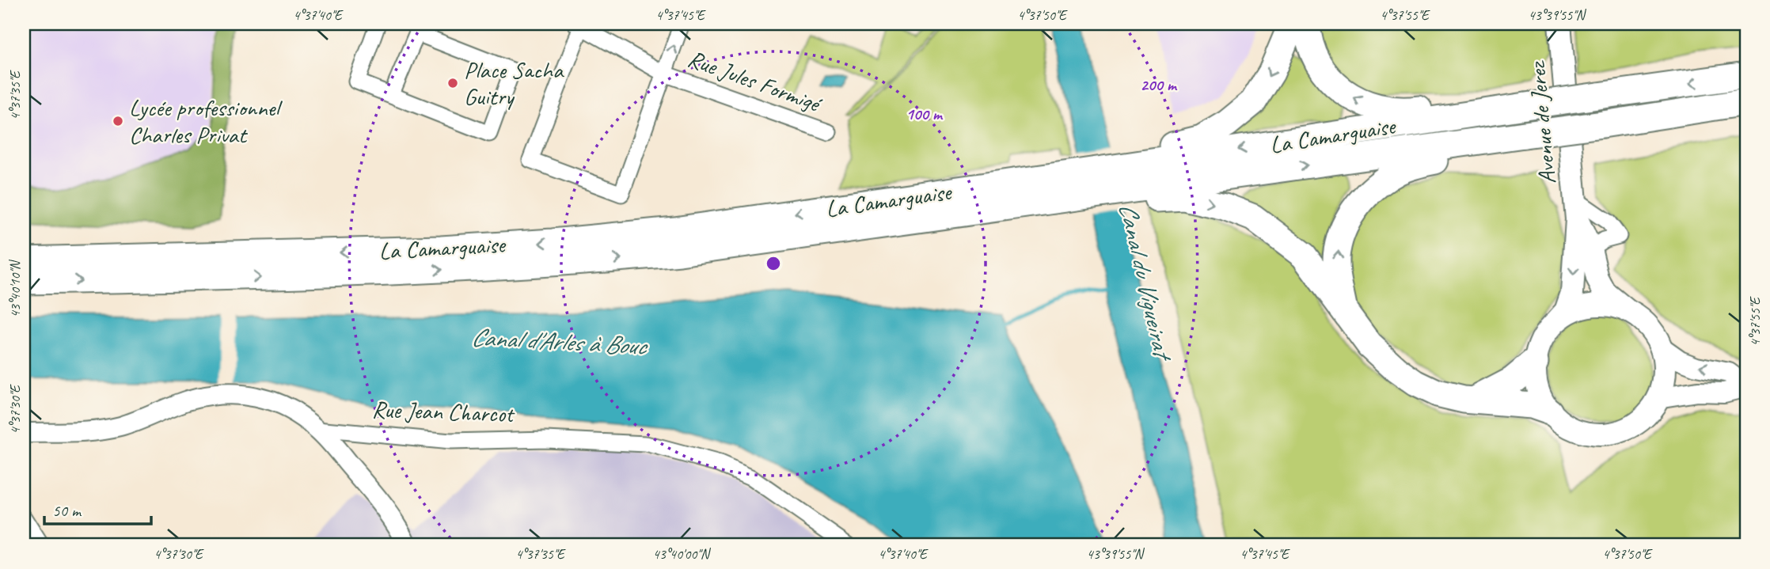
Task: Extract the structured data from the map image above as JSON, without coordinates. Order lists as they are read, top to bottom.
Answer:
{
  "streets": {
    "highway": ["La Camarguaise"],
    "main road": ["Avenue de Jerez"],
    "street": ["Rue Jules Formigé", "Rue Jean Charcot"]
  },
  "water": ["Canal du Vigueirat", "Canal d'Arles à Bouc"],
  "places": ["Place Sacha Guitry", "Lycée professionnel Charles Privat"],
  "scale_bar": "50 m",
  "coordinates": [
    "4°37'40\"E",
    "4°37'45\"E",
    "4°37'50\"E",
    "4°37'55\"E",
    "43°39'55\"N",
    "4°37'35\"E",
    "43°40'10\"N",
    "4°37'30\"E",
    "43°40'00\"N"
  ],
  "rings": ["200 m", "100 m"]
}
